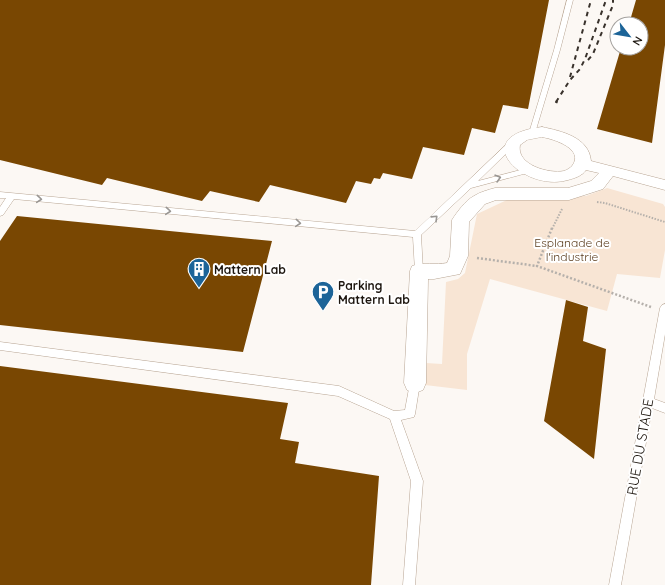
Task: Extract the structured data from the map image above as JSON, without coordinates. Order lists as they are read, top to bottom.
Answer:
{
  "streets": {
    "lane": ["RUE DU STADE"]
  },
  "parks": ["Esplanade de l'industrie"],
  "places": {
    "building": ["Mattern Lab"],
    "parking": ["Parking Mattern Lab"]
  },
  "north": "bottom right"
}
